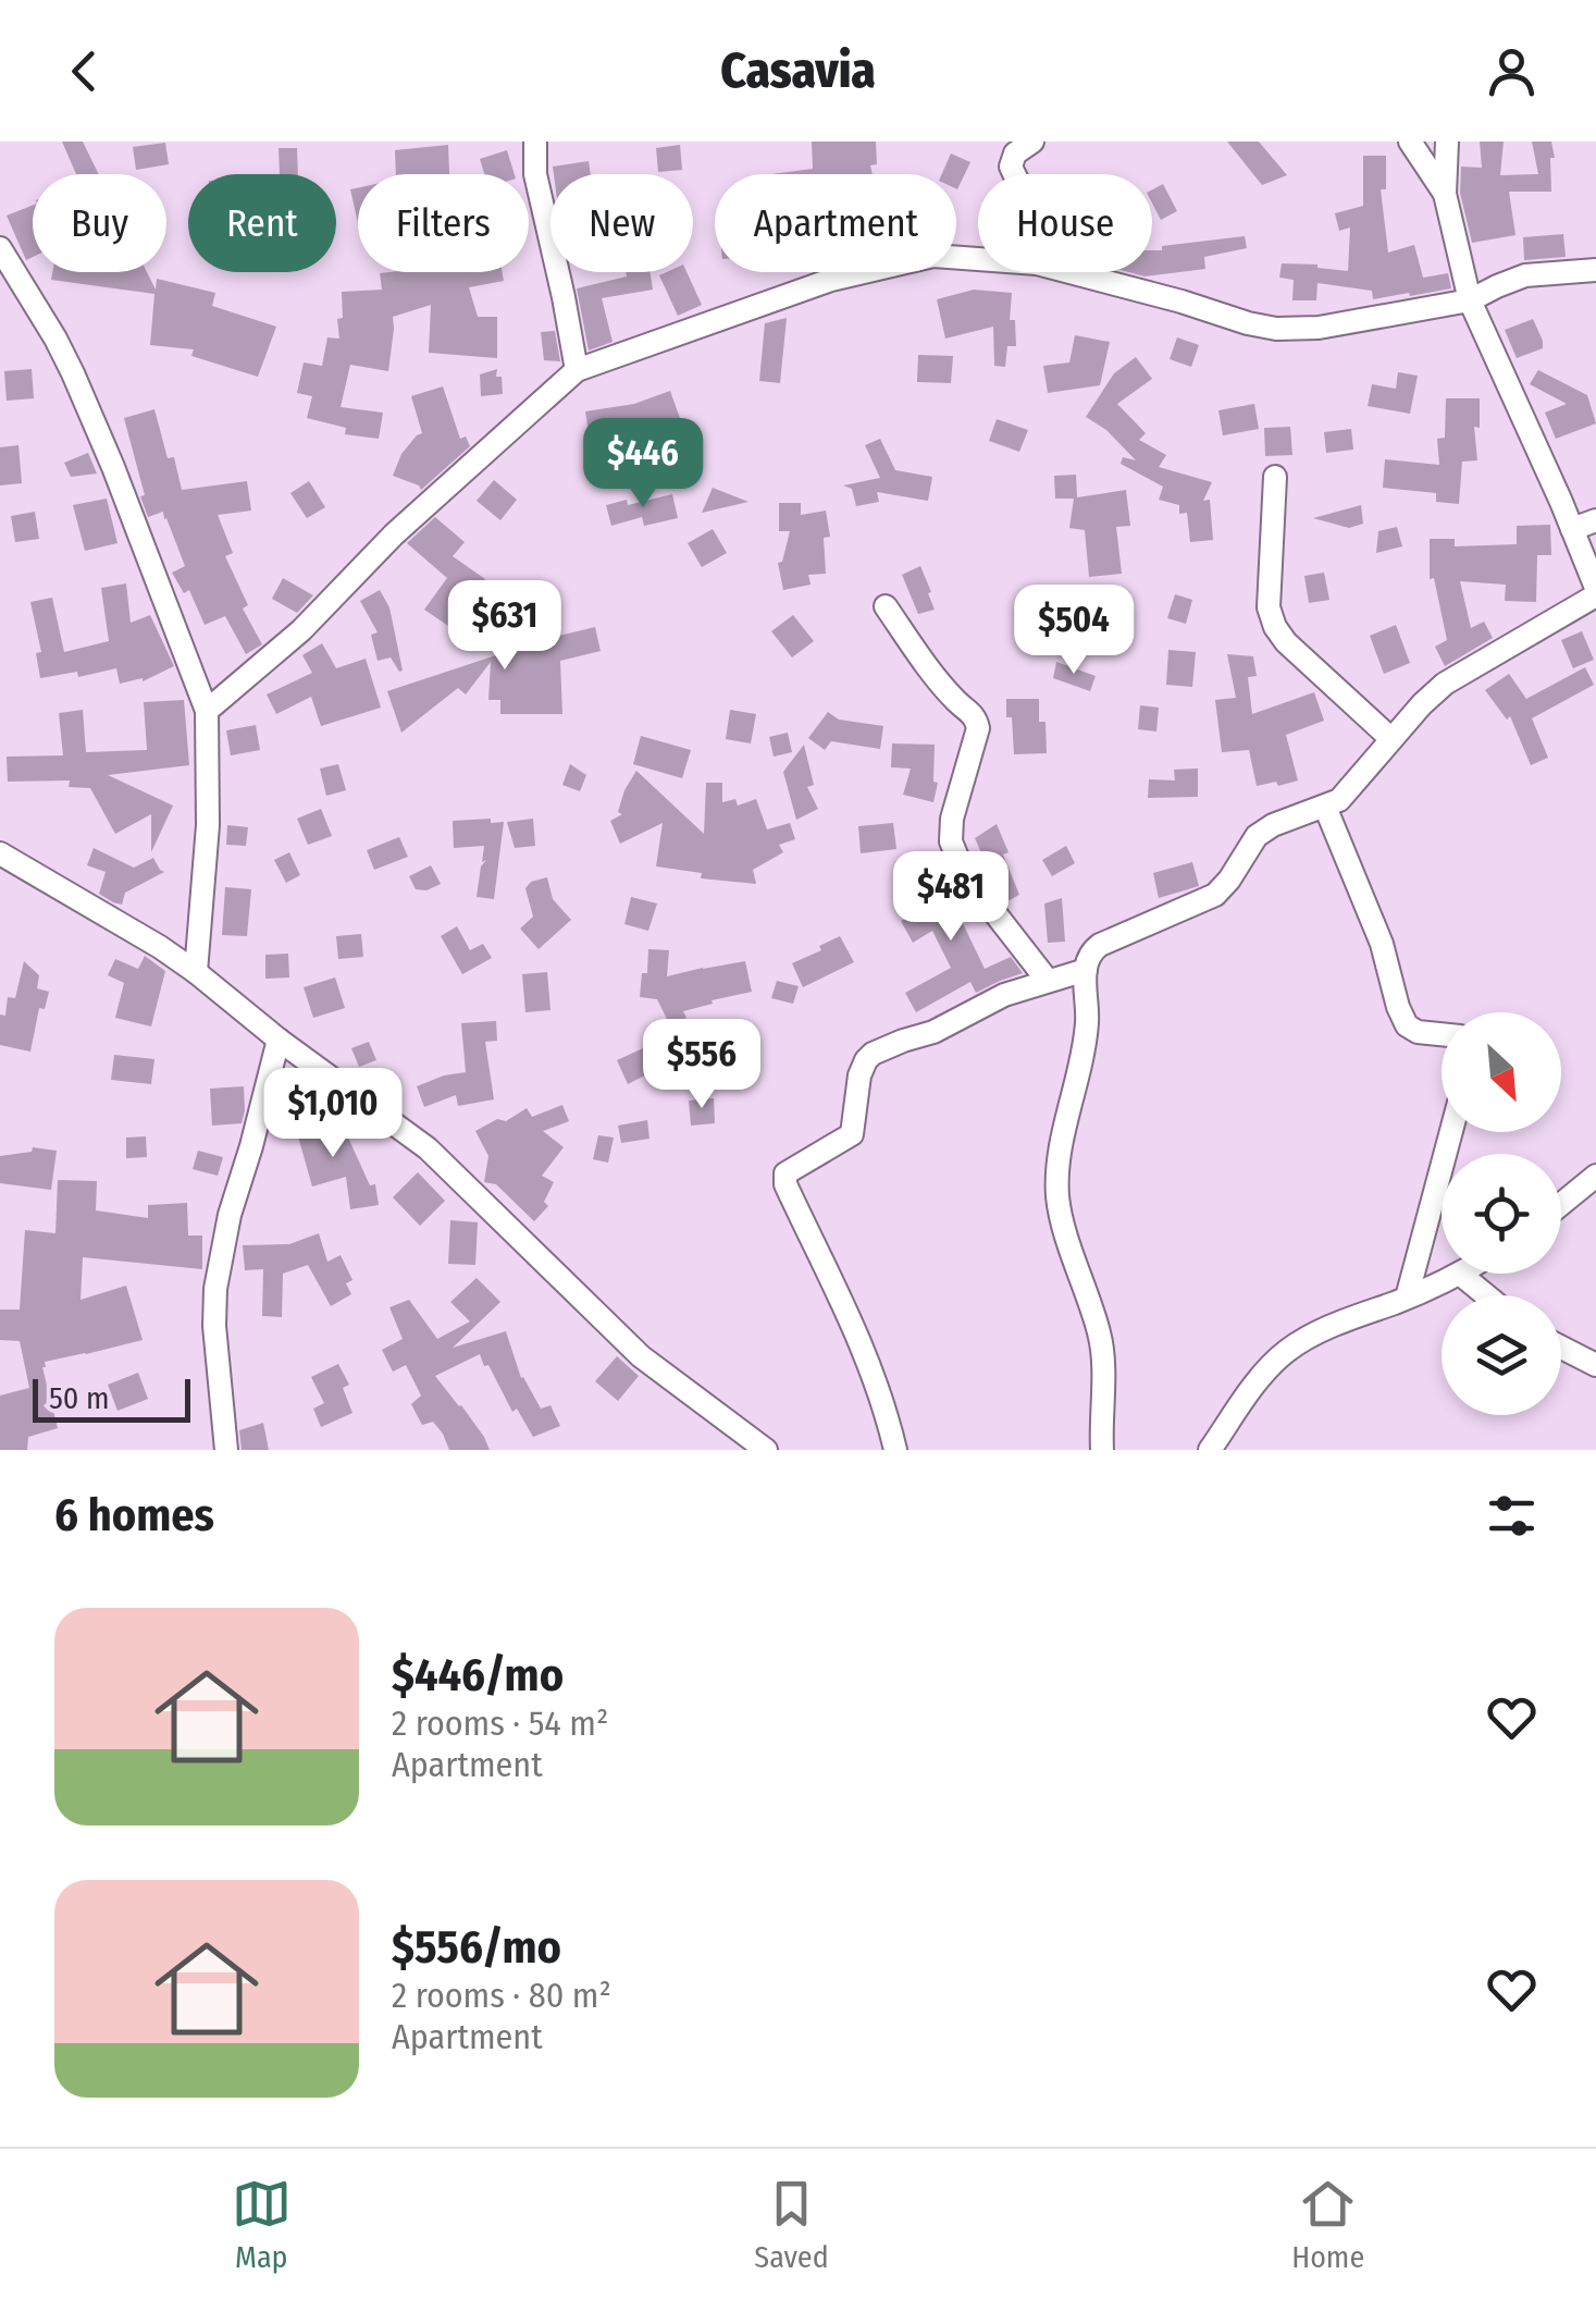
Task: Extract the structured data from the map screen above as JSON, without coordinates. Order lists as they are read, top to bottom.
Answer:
{
  "scale_bar": "50 m",
  "north": "bottom right",
  "page": {
    "header": "Casavia",
    "chip": [
      "Buy",
      "Rent",
      "Filters",
      "New",
      "Apartment",
      "House"
    ],
    "price": [
      "$446",
      "$631",
      "$504",
      "$481",
      "$556",
      "$1,010"
    ],
    "scale": "50 m",
    "heading": "6 homes",
    "list": [
      {
        "name": "$446/mo",
        "note": "2 rooms · 54 m² · Apartment"
      },
      {
        "name": "$556/mo",
        "note": "2 rooms · 80 m² · Apartment"
      }
    ],
    "tabs": ["Map", "Saved", "Home"]
  }
}
